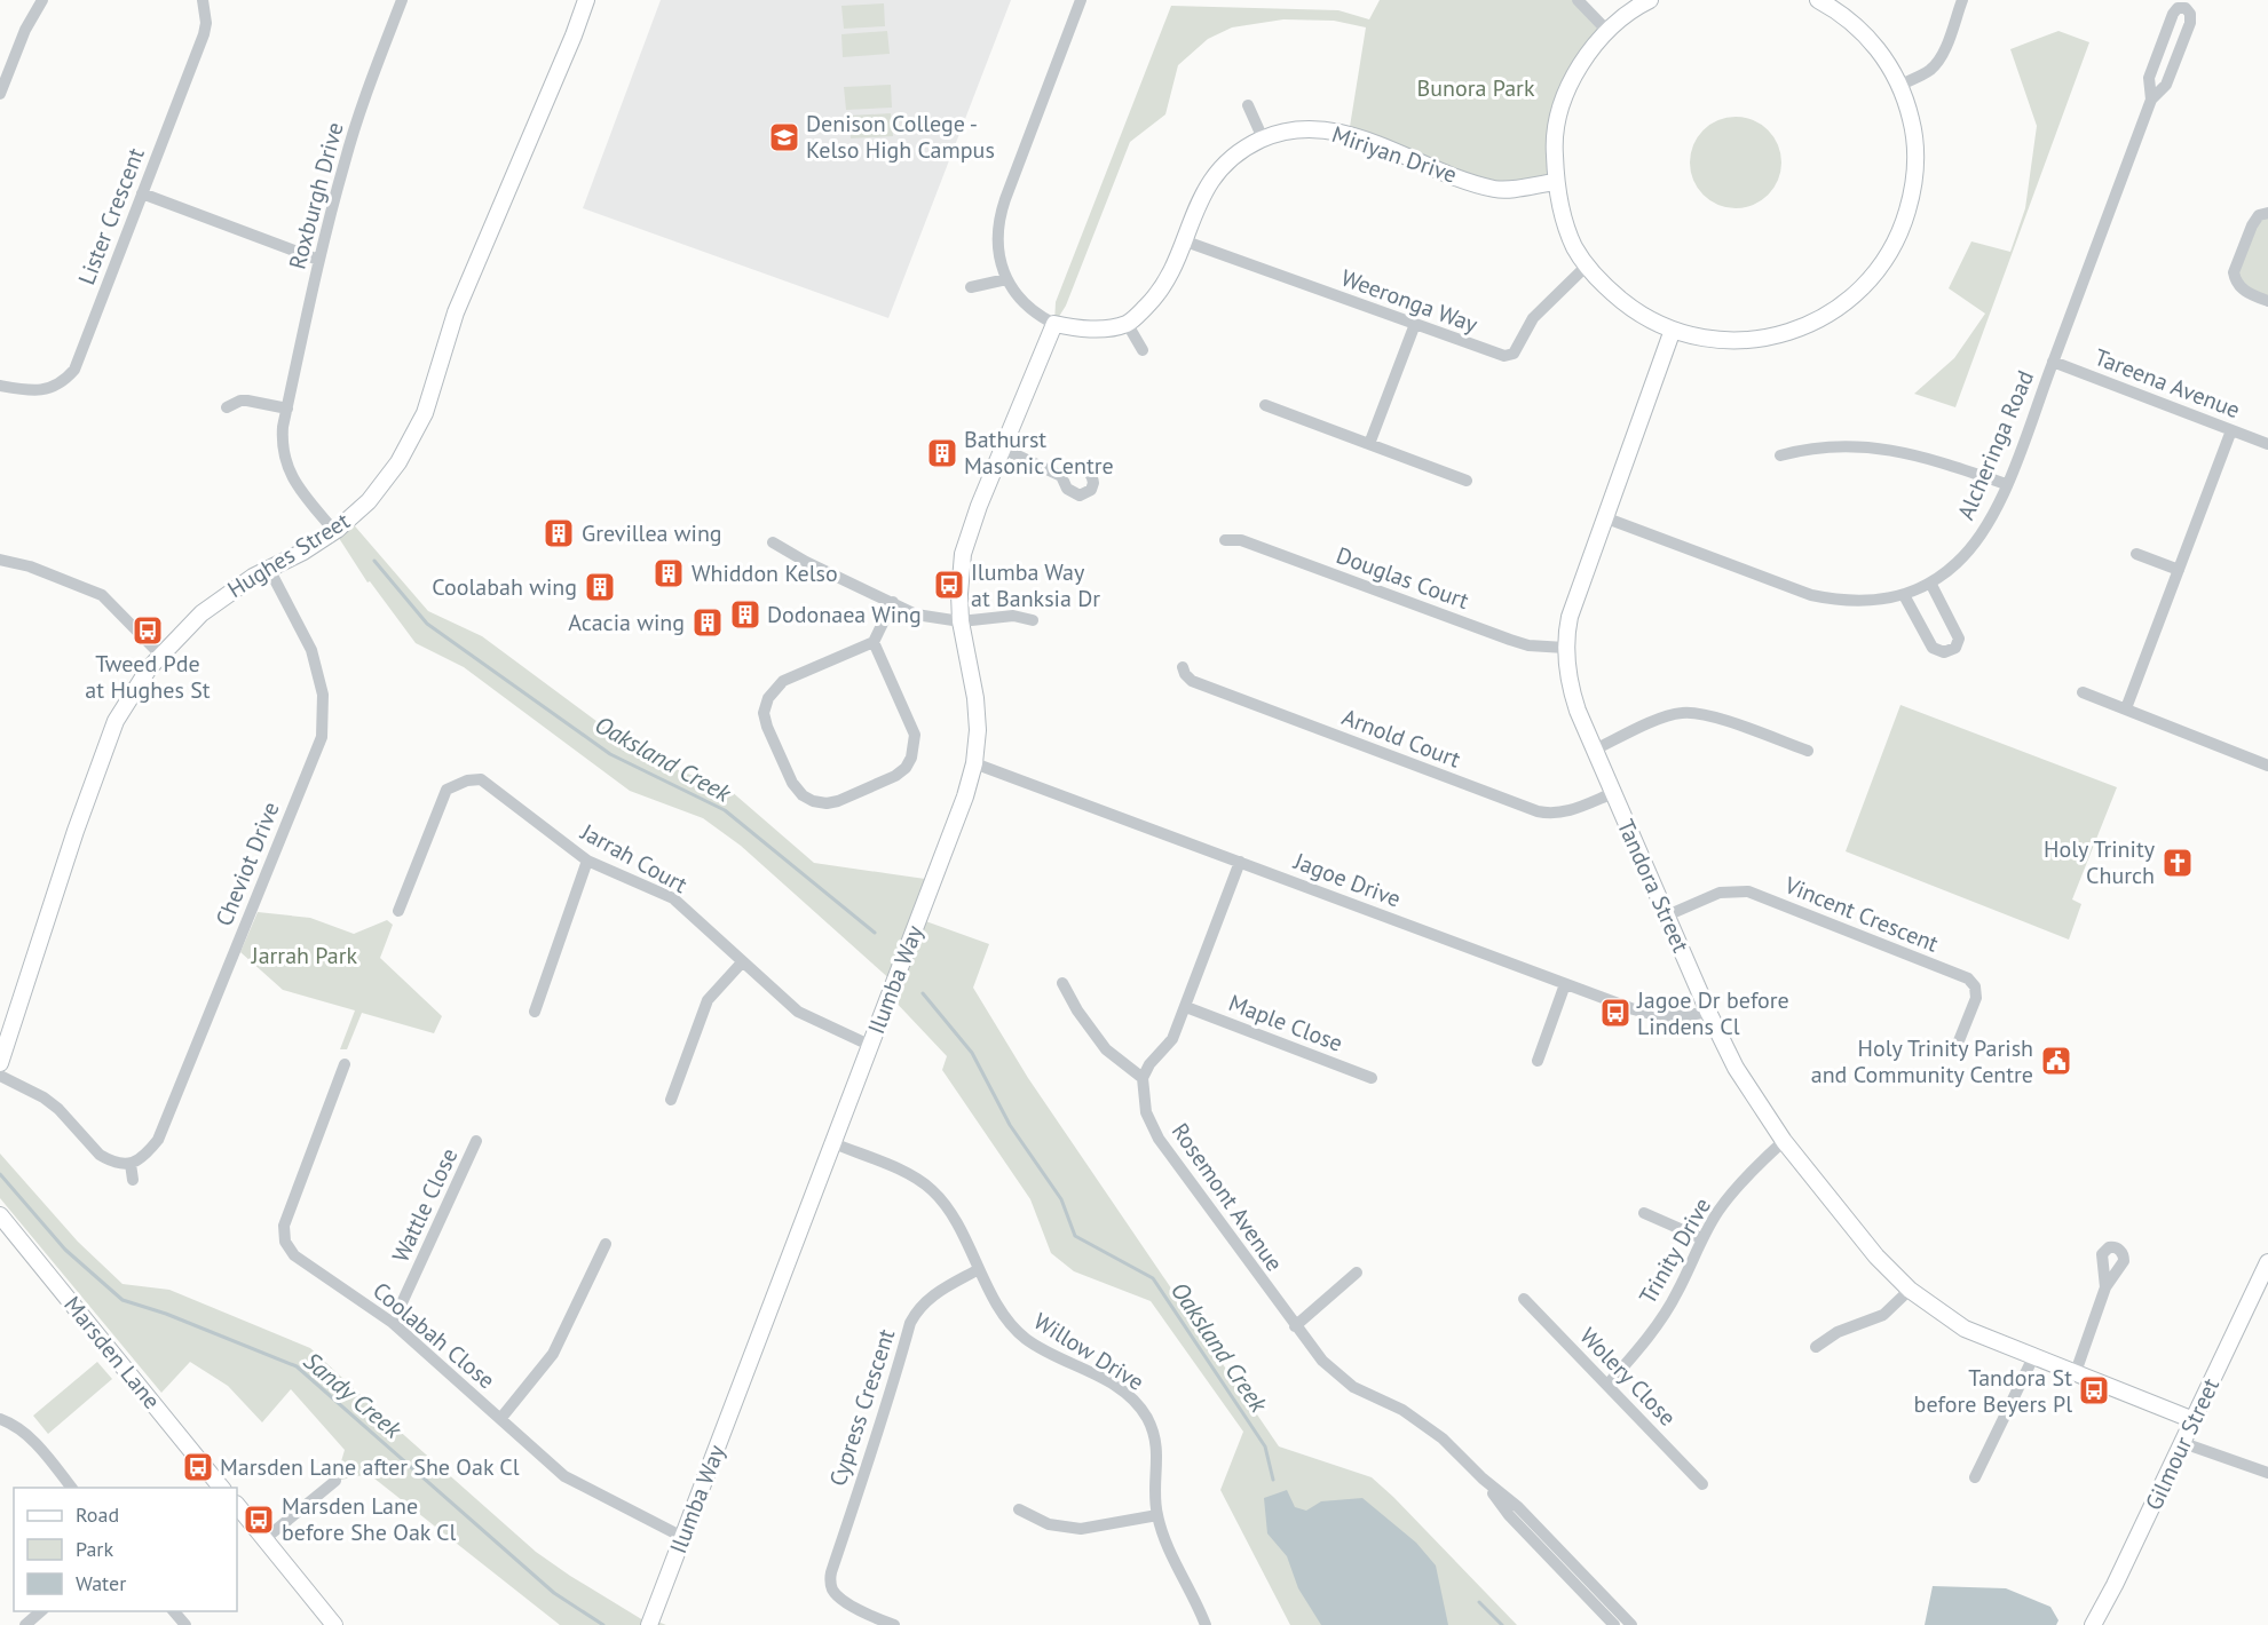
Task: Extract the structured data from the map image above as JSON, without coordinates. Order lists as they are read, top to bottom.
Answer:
{
  "streets": {
    "street": [
      "Miriyan Drive",
      "Roxburgh Drive",
      "Lister Crescent",
      "Weeronga Way",
      "Tareena Avenue",
      "Alcheringa Road",
      "Hughes Street",
      "Douglas Court",
      "Arnold Court",
      "Jarrah Court",
      "Cheviot Drive",
      "Jagoe Drive",
      "Tandora Street",
      "Vincent Crescent",
      "Ilumba Way",
      "Maple Close",
      "Rosemont Avenue",
      "Wattle Close",
      "Trinity Drive",
      "Coolabah Close",
      "Willow Drive",
      "Marsden Lane",
      "Wolery Close",
      "Cypress Crescent",
      "Gilmour Street"
    ]
  },
  "crossings": [
    ["Miriyan Drive", "Weeronga Way"],
    ["Roxburgh Drive", "Hughes Street"],
    ["Tareena Avenue", "Alcheringa Road"],
    ["Alcheringa Road", "Tandora Street"],
    ["Hughes Street", "Cheviot Drive"],
    ["Douglas Court", "Tandora Street"],
    ["Arnold Court", "Tandora Street"],
    ["Jarrah Court", "Ilumba Way"],
    ["Jagoe Drive", "Tandora Street"],
    ["Jagoe Drive", "Ilumba Way"],
    ["Tandora Street", "Vincent Crescent"],
    ["Tandora Street", "Trinity Drive"],
    ["Tandora Street", "Gilmour Street"],
    ["Ilumba Way", "Coolabah Close"],
    ["Ilumba Way", "Willow Drive"],
    ["Wattle Close", "Coolabah Close"],
    ["Trinity Drive", "Wolery Close"],
    ["Willow Drive", "Cypress Crescent"]
  ],
  "water": ["Oaksland Creek", "Sandy Creek"],
  "parks": ["Bunora Park", "Jarrah Park"],
  "places": {
    "school or university": ["Denison College - Kelso High Campus"],
    "building": [
      "Bathurst Masonic Centre",
      "Grevillea wing",
      "Whiddon Kelso",
      "Coolabah wing",
      "Dodonaea Wing",
      "Acacia wing"
    ],
    "bus stop": [
      "Ilumba Way at Banksia Dr",
      "Tweed Pde at Hughes St",
      "Jagoe Dr before Lindens Cl",
      "Tandora St before Beyers Pl",
      "Marsden Lane after She Oak Cl",
      "Marsden Lane before She Oak Cl"
    ],
    "church": ["Holy Trinity Church"],
    "public building": ["Holy Trinity Parish and Community Centre"]
  },
  "legend": ["Road", "Park", "Water"]
}
